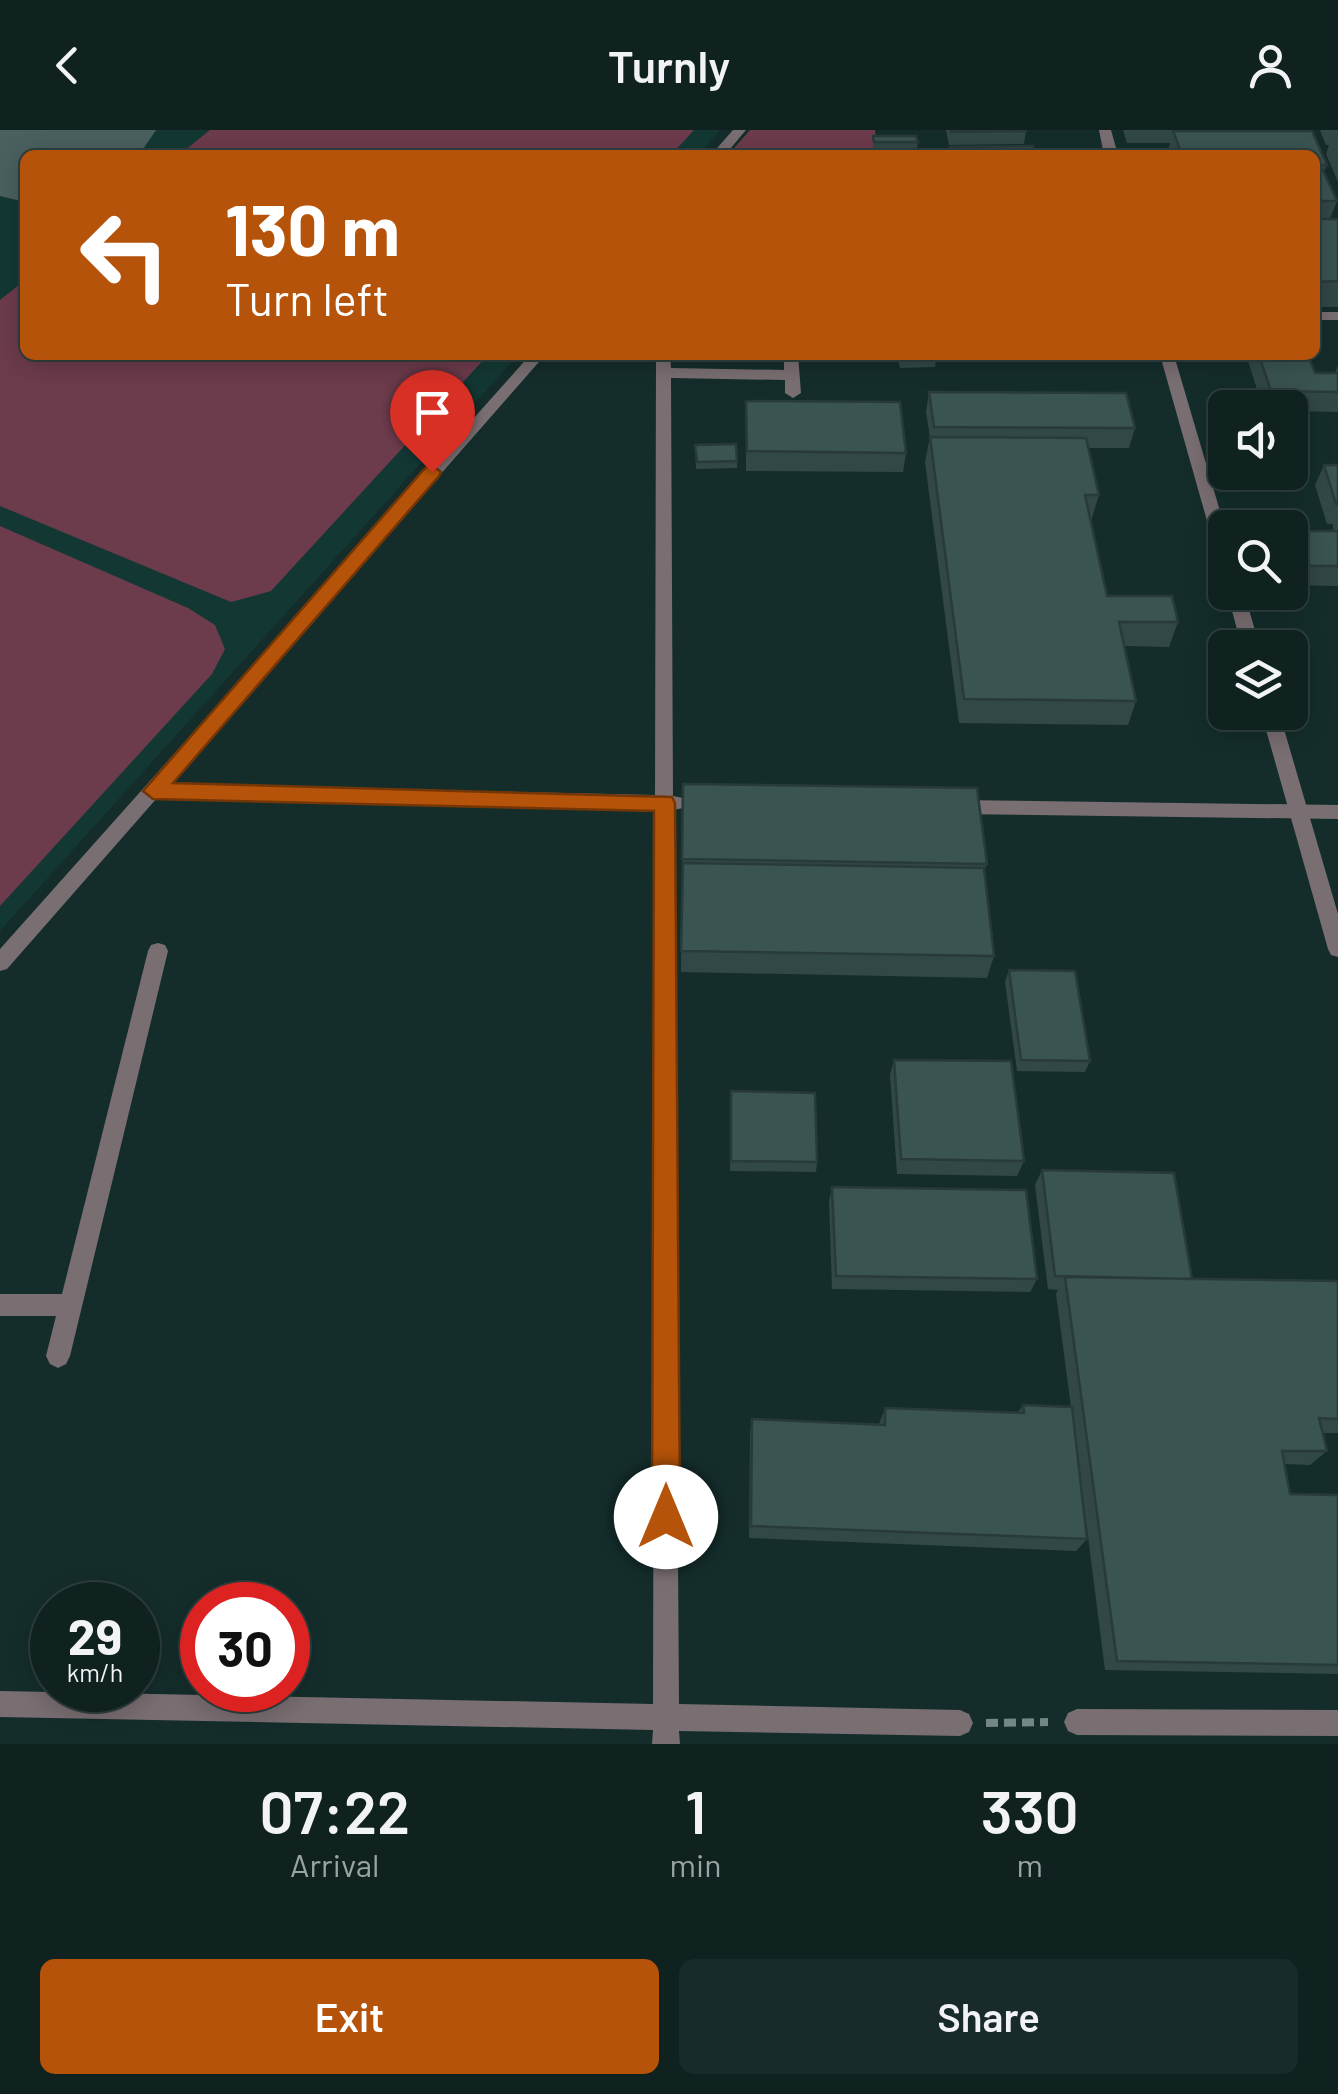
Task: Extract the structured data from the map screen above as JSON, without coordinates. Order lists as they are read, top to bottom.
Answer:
{
  "page": {
    "header": "Turnly",
    "turn": ["130 m", "Turn left"],
    "speed": "29 km/h",
    "limit": "30",
    "eta": [
      "07:22",
      "Arrival",
      "1",
      "min",
      "330",
      "m"
    ],
    "buttons": ["Exit", "Share"]
  }
}
